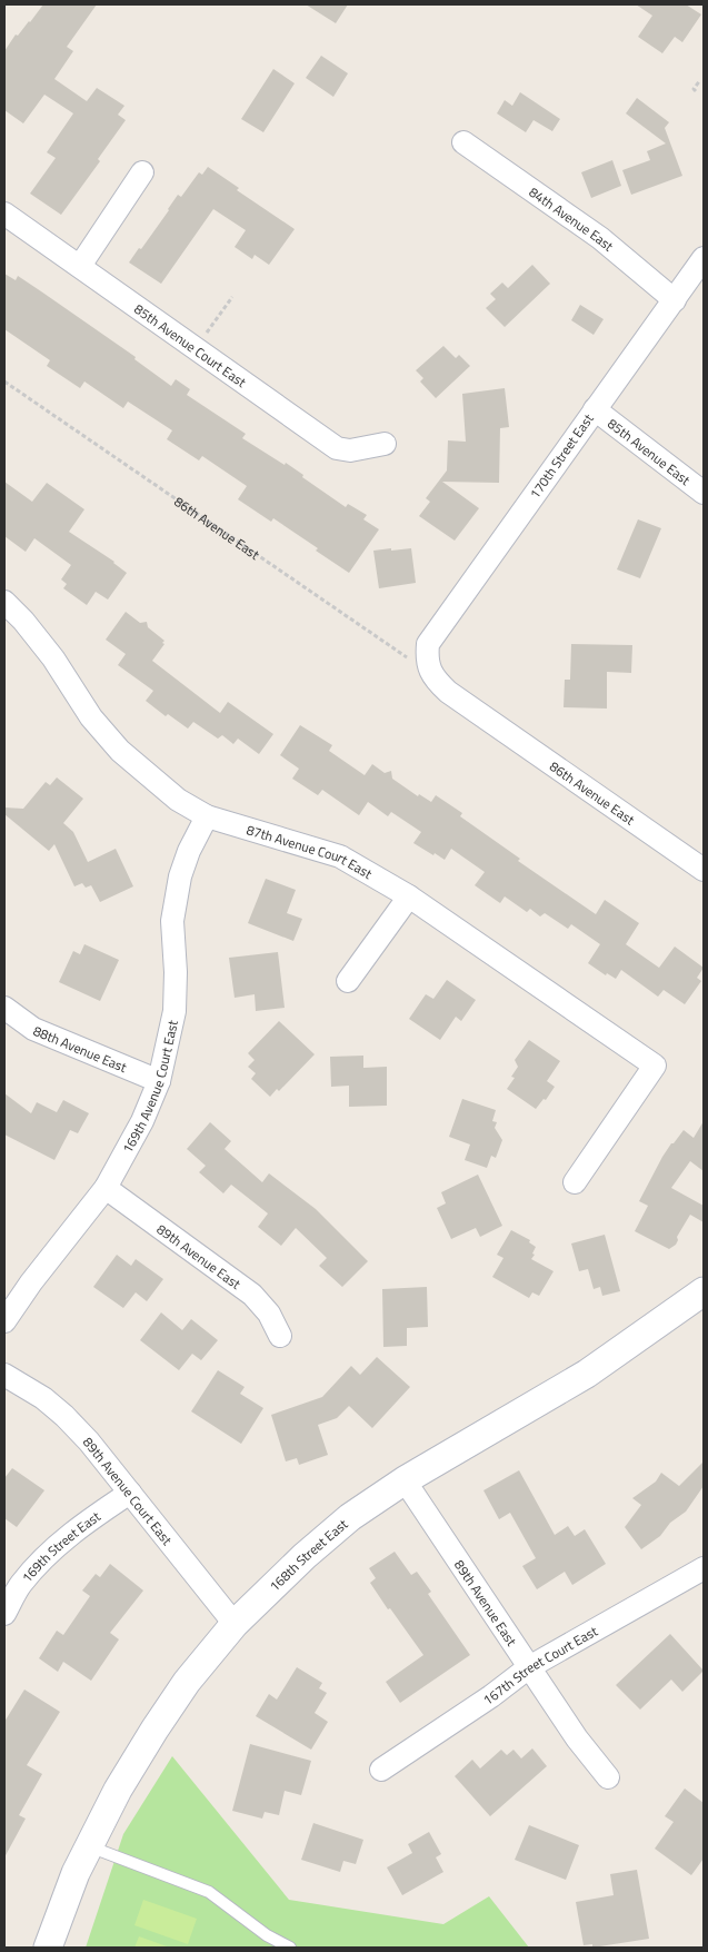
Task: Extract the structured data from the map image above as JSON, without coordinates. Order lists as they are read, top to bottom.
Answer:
{
  "streets": {
    "street": [
      "84th Avenue East",
      "85th Avenue Court East",
      "85th Avenue East",
      "170th Street East",
      "86th Avenue East",
      "87th Avenue Court East",
      "88th Avenue East",
      "169th Avenue Court East",
      "89th Avenue East",
      "89th Avenue Court East",
      "169th Street East",
      "168th Street East",
      "167th Street Court East"
    ]
  },
  "crossings": [
    ["84th Avenue East", "170th Street East"],
    ["85th Avenue East", "170th Street East"],
    ["170th Street East", "86th Avenue East"],
    ["87th Avenue Court East", "169th Avenue Court East"],
    ["88th Avenue East", "169th Avenue Court East"],
    ["169th Avenue Court East", "89th Avenue East"],
    ["89th Avenue East", "168th Street East"],
    ["89th Avenue East", "167th Street Court East"],
    ["89th Avenue Court East", "169th Street East"],
    ["89th Avenue Court East", "168th Street East"]
  ]
}
